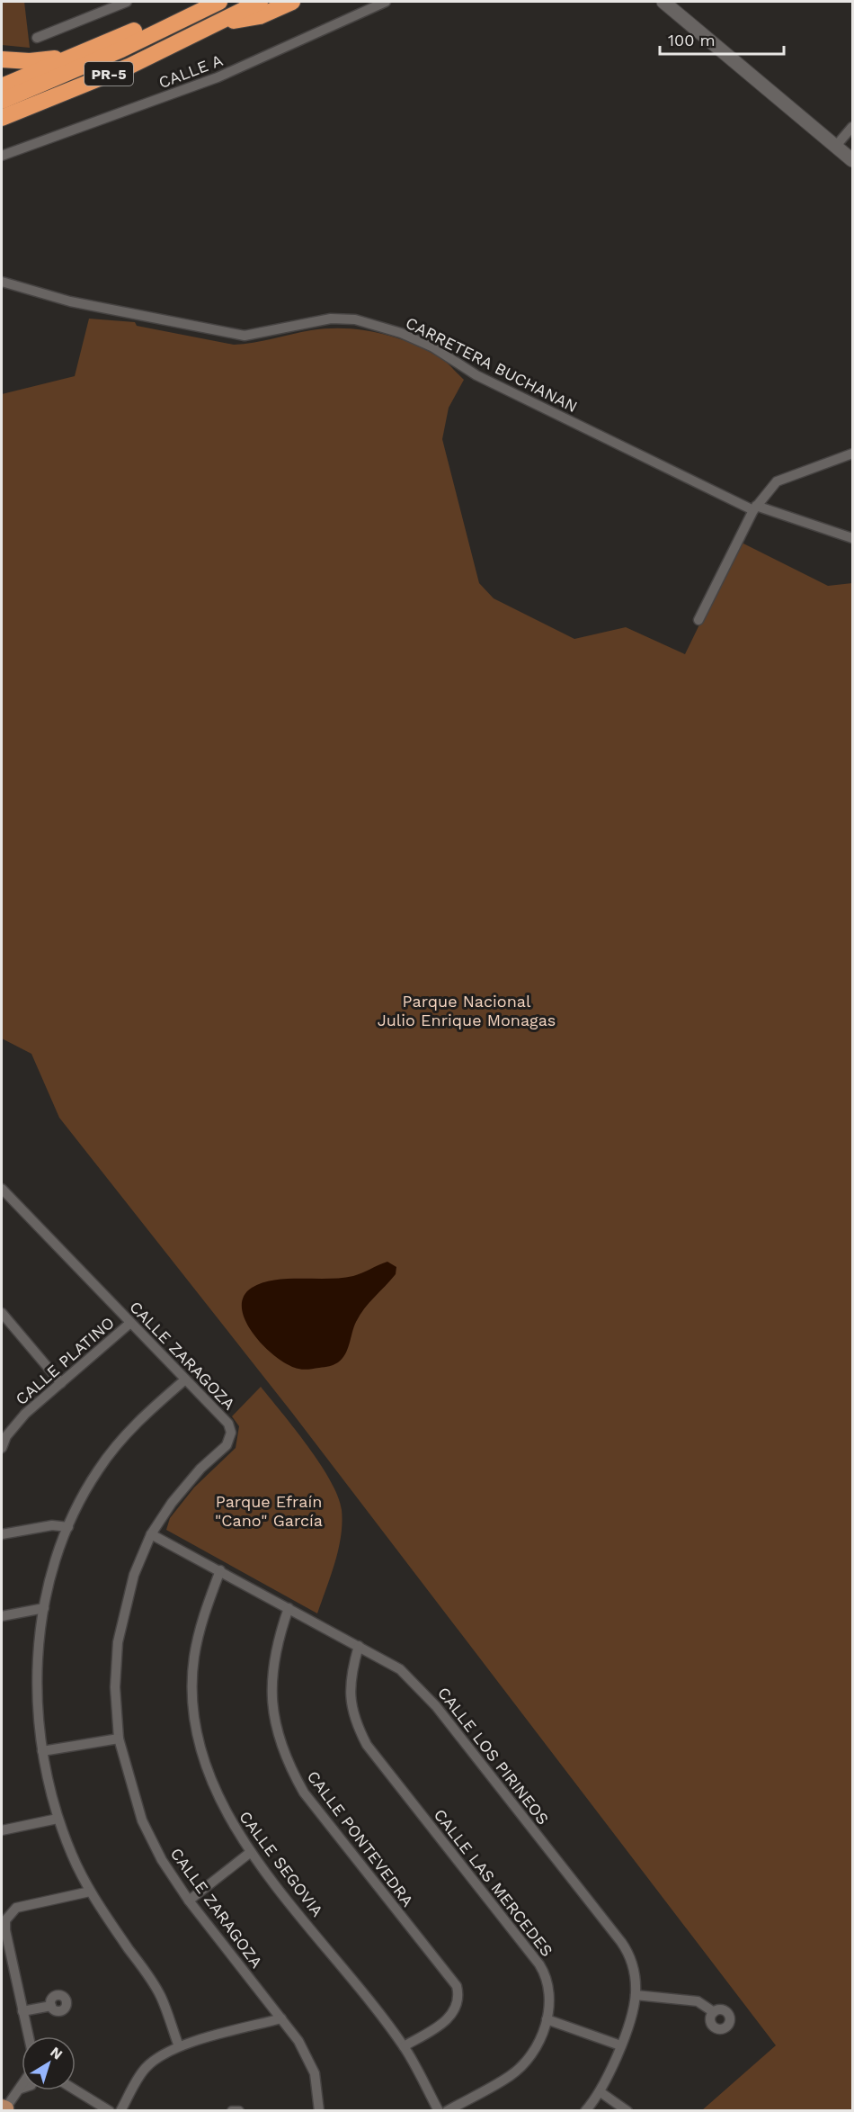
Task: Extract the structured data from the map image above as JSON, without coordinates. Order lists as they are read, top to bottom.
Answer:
{
  "streets": {
    "highway": ["PR-5"],
    "street": [
      "CALLE A",
      "CARRETERA BUCHANAN",
      "CALLE ZARAGOZA",
      "CALLE PLATINO",
      "CALLE LOS PIRINEOS",
      "CALLE PONTEVEDRA",
      "CALLE SEGOVIA",
      "CALLE LAS MERCEDES"
    ]
  },
  "crossings": [
    ["CALLE ZARAGOZA", "CALLE PLATINO"],
    ["CALLE ZARAGOZA", "CALLE LOS PIRINEOS"],
    ["CALLE LOS PIRINEOS", "CALLE PONTEVEDRA"],
    ["CALLE LOS PIRINEOS", "CALLE SEGOVIA"],
    ["CALLE LOS PIRINEOS", "CALLE LAS MERCEDES"],
    ["CALLE PONTEVEDRA", "CALLE SEGOVIA"]
  ],
  "parks": ["Parque Nacional Julio Enrique Monagas", "Parque Efraín \"Cano\" García"],
  "scale_bar": "100 m",
  "north": "top right"
}
